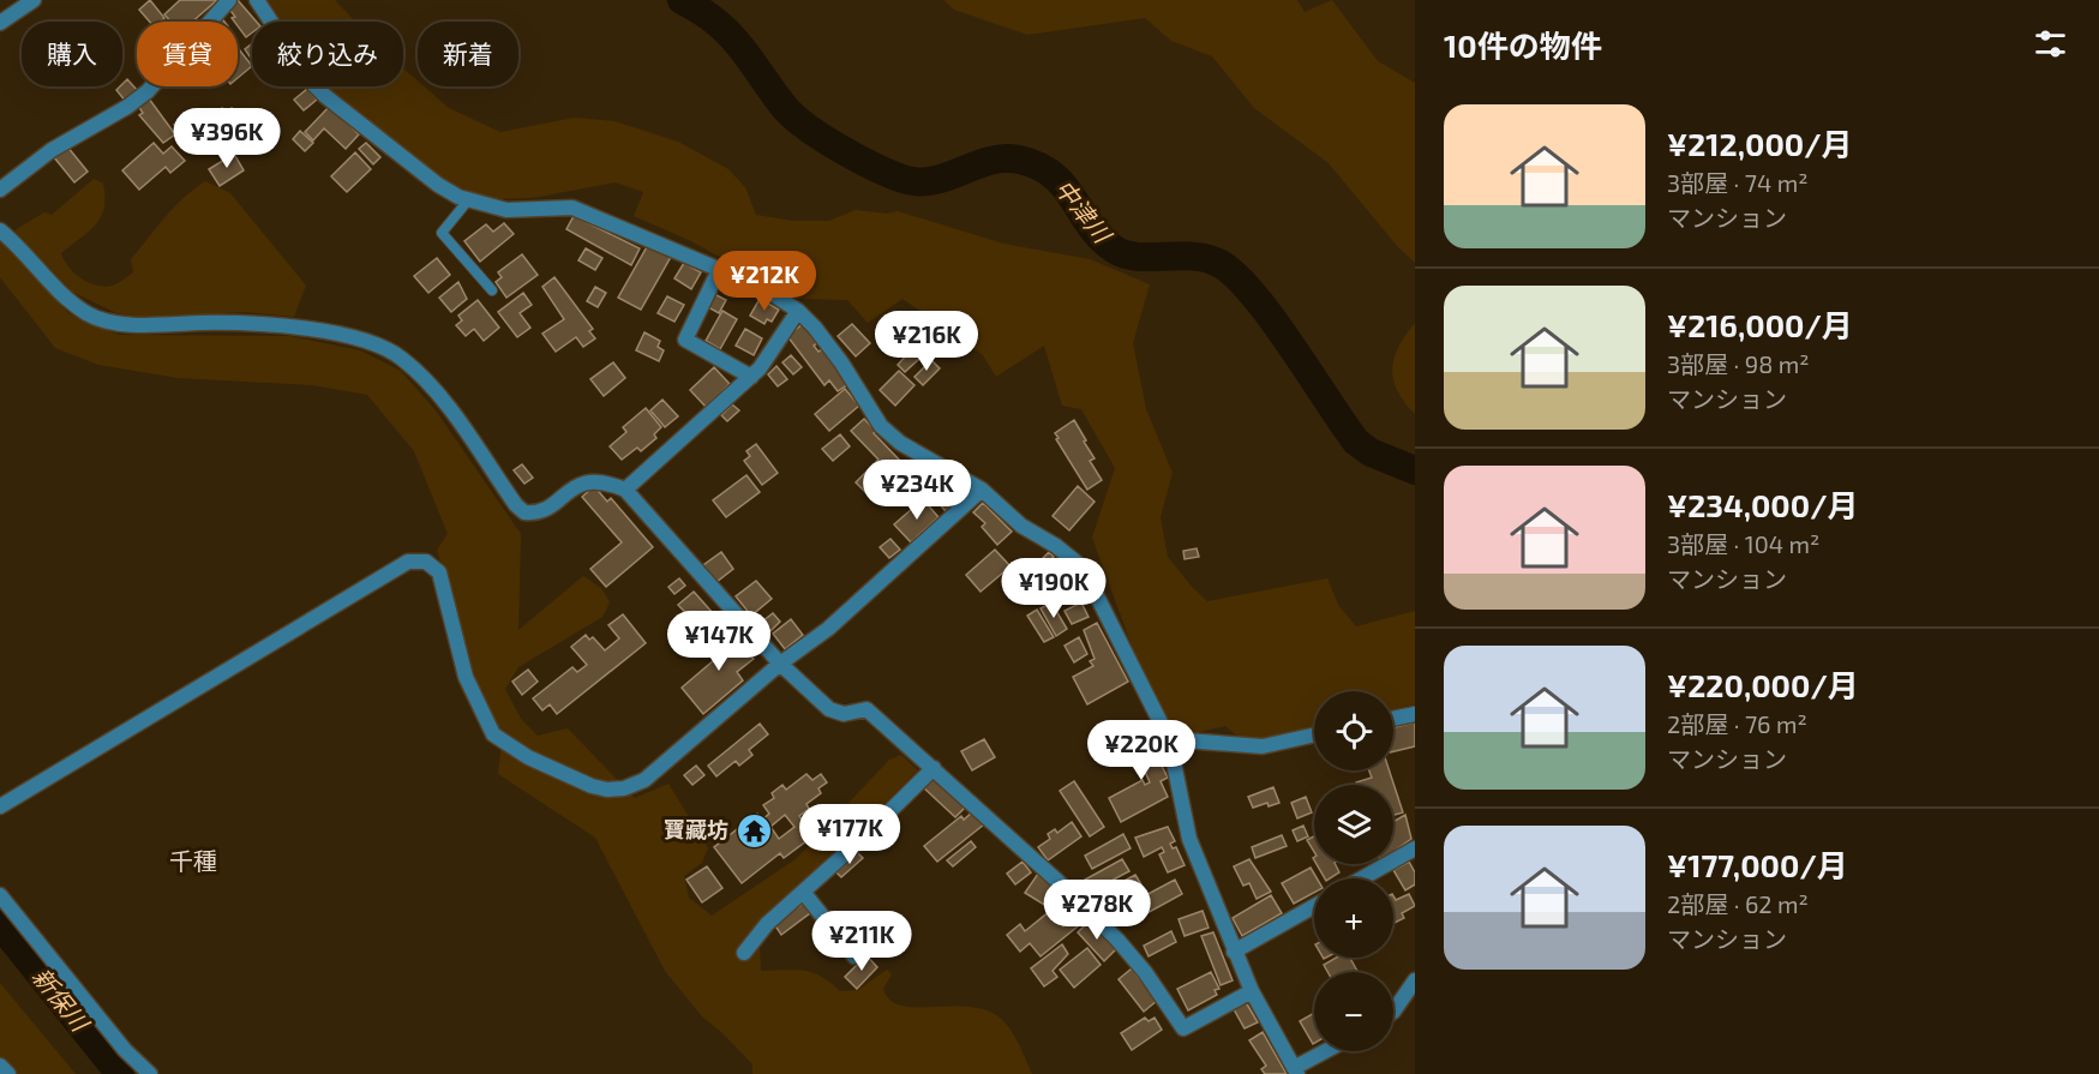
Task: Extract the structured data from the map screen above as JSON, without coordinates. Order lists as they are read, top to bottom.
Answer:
{
  "districts": ["千種"],
  "water": ["中津川", "新保川"],
  "places": {
    "temple": ["寶藏坊"]
  },
  "page": {
    "heading": "10件の物件",
    "chip": [
      "購入",
      "賃貸",
      "絞り込み",
      "新着"
    ],
    "list": [
      {
        "name": "¥212,000/月",
        "note": "3部屋 · 74 m² · マンション"
      },
      {
        "name": "¥216,000/月",
        "note": "3部屋 · 98 m² · マンション"
      },
      {
        "name": "¥234,000/月",
        "note": "3部屋 · 104 m² · マンション"
      },
      {
        "name": "¥220,000/月",
        "note": "2部屋 · 76 m² · マンション"
      },
      {
        "name": "¥177,000/月",
        "note": "2部屋 · 62 m² · マンション"
      }
    ],
    "price": [
      "¥396K",
      "¥212K",
      "¥216K",
      "¥234K",
      "¥190K",
      "¥147K",
      "¥220K",
      "¥177K",
      "¥278K",
      "¥211K"
    ],
    "map_buttons": ["+", "−"]
  }
}
